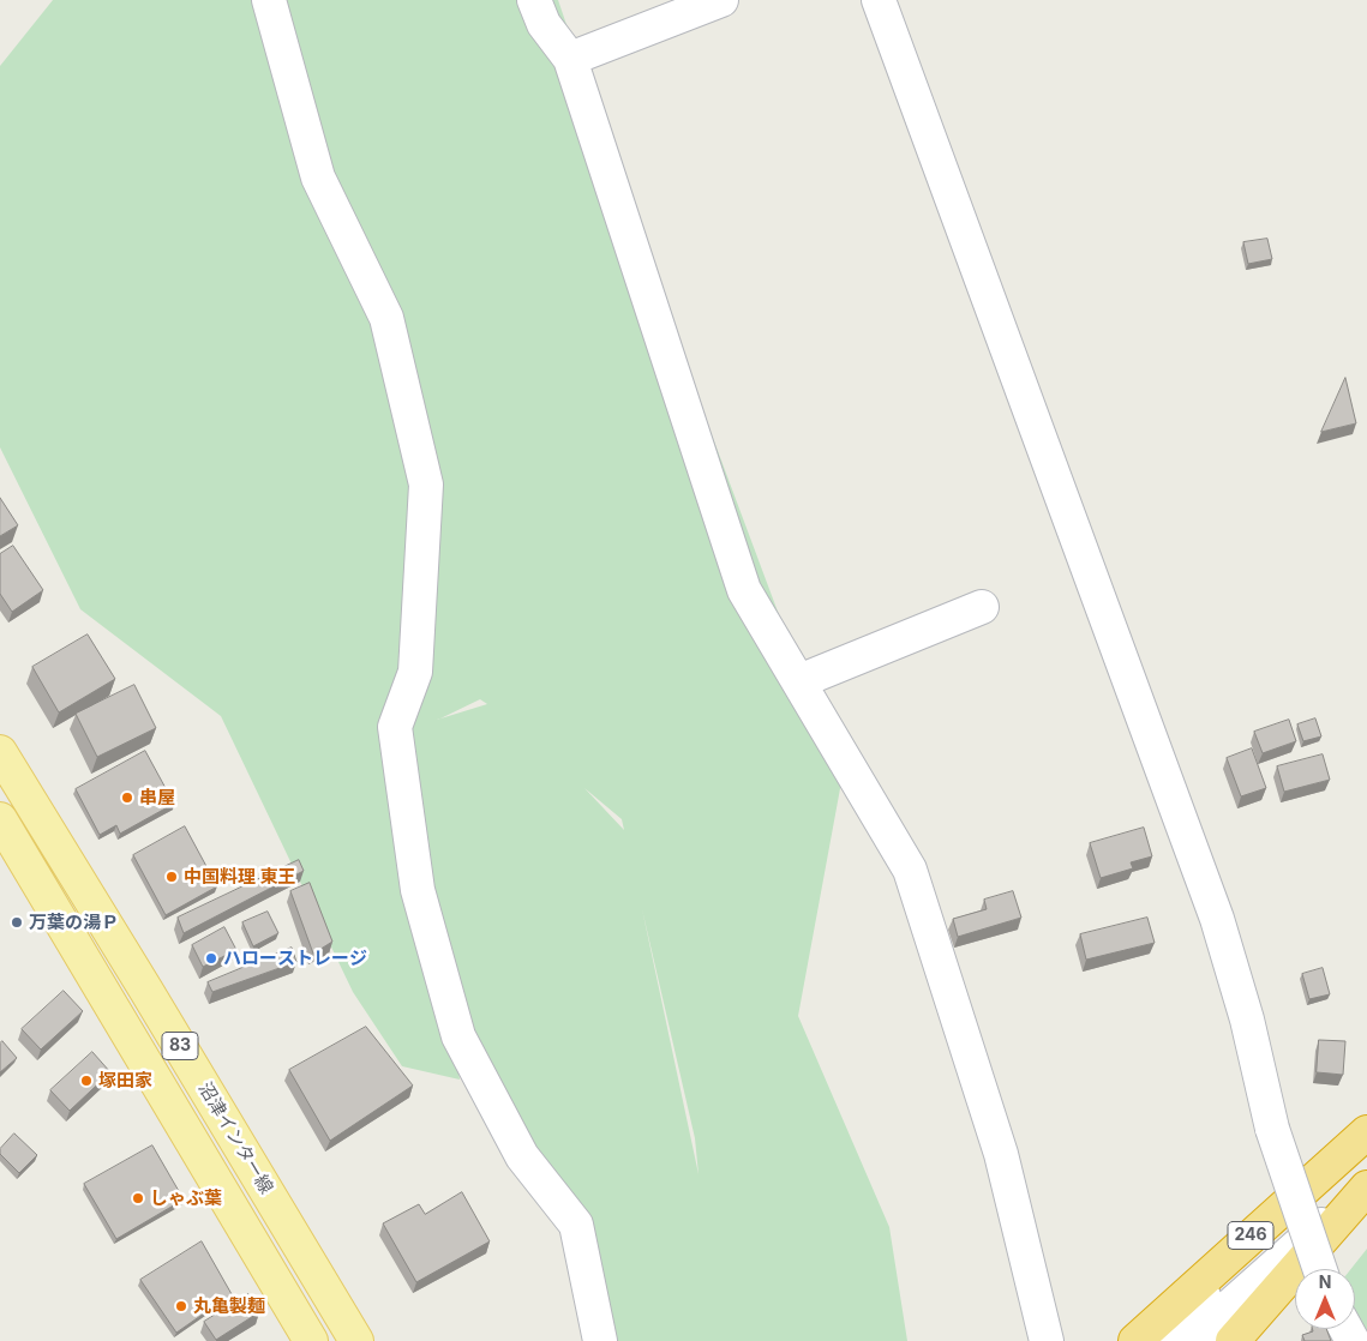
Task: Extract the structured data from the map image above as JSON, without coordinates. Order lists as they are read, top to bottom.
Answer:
{
  "streets": {
    "highway": ["246"],
    "main road": ["83", "沼津インター線"]
  },
  "places": [
    "串屋",
    "中国料理 東王",
    "万葉の湯Ｐ",
    "ハローストレージ",
    "塚田家",
    "しゃぶ葉",
    "丸亀製麺"
  ],
  "north": "top"
}
